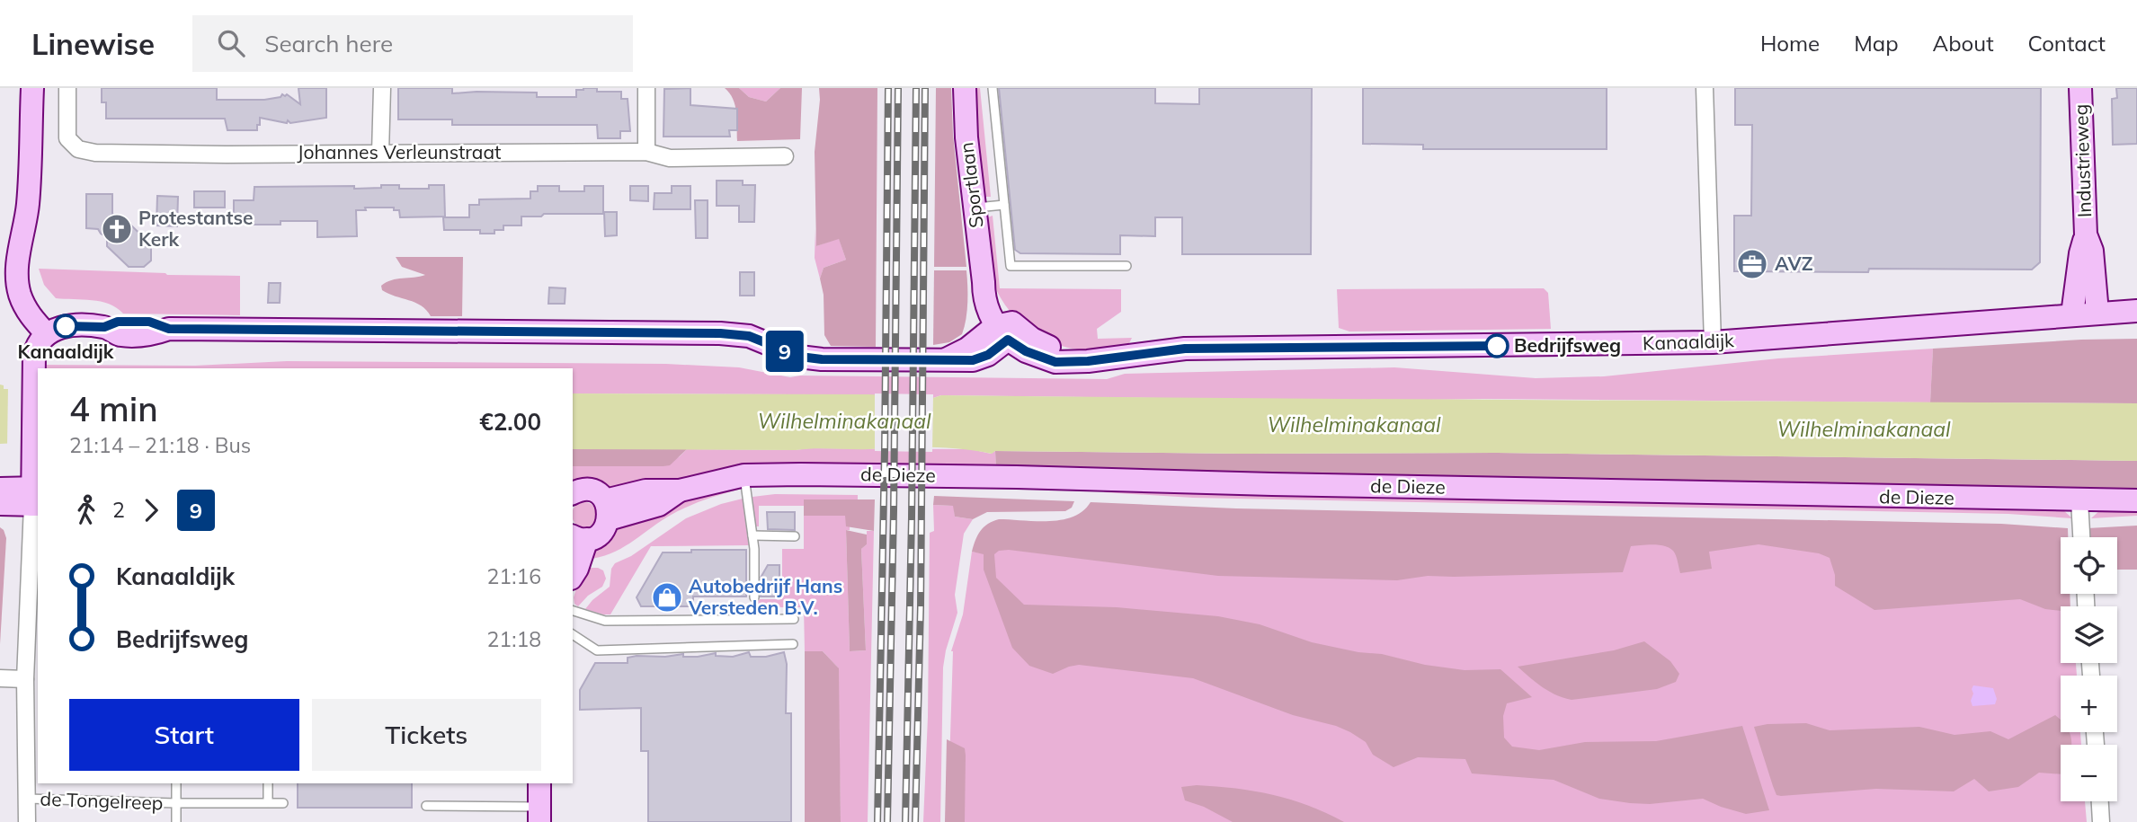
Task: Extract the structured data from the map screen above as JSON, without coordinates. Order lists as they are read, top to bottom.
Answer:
{
  "streets": {
    "street": [
      "Johannes Verleunstraat",
      "Industrieweg",
      "Sportlaan",
      "Kanaaldijk",
      "de Dieze"
    ],
    "lane": ["de Tongelreep"]
  },
  "crossings": [
    ["Industrieweg", "Kanaaldijk"],
    ["Sportlaan", "Kanaaldijk"]
  ],
  "water": ["Wilhelminakanaal"],
  "places": {
    "church": ["Protestantse Kerk"],
    "office": ["AVZ"],
    "other": ["Kanaaldijk", "Bedrijfsweg"],
    "shop": ["Autobedrijf Hans Versteden B.V."]
  },
  "lines": ["bus line 9"],
  "page": {
    "header": "Linewise",
    "search": "Search here",
    "nav": [
      "Home",
      "Map",
      "About",
      "Contact"
    ],
    "on_map": "9",
    "heading": ["4 min", "21:14 – 21:18 · Bus", "€2.00"],
    "legs": ["2", "9"],
    "map_buttons": ["+", "−"],
    "list": [
      {
        "name": "Kanaaldijk",
        "value": "21:16"
      },
      {
        "name": "Bedrijfsweg",
        "value": "21:18"
      }
    ],
    "buttons": ["Start", "Tickets"]
  }
}
